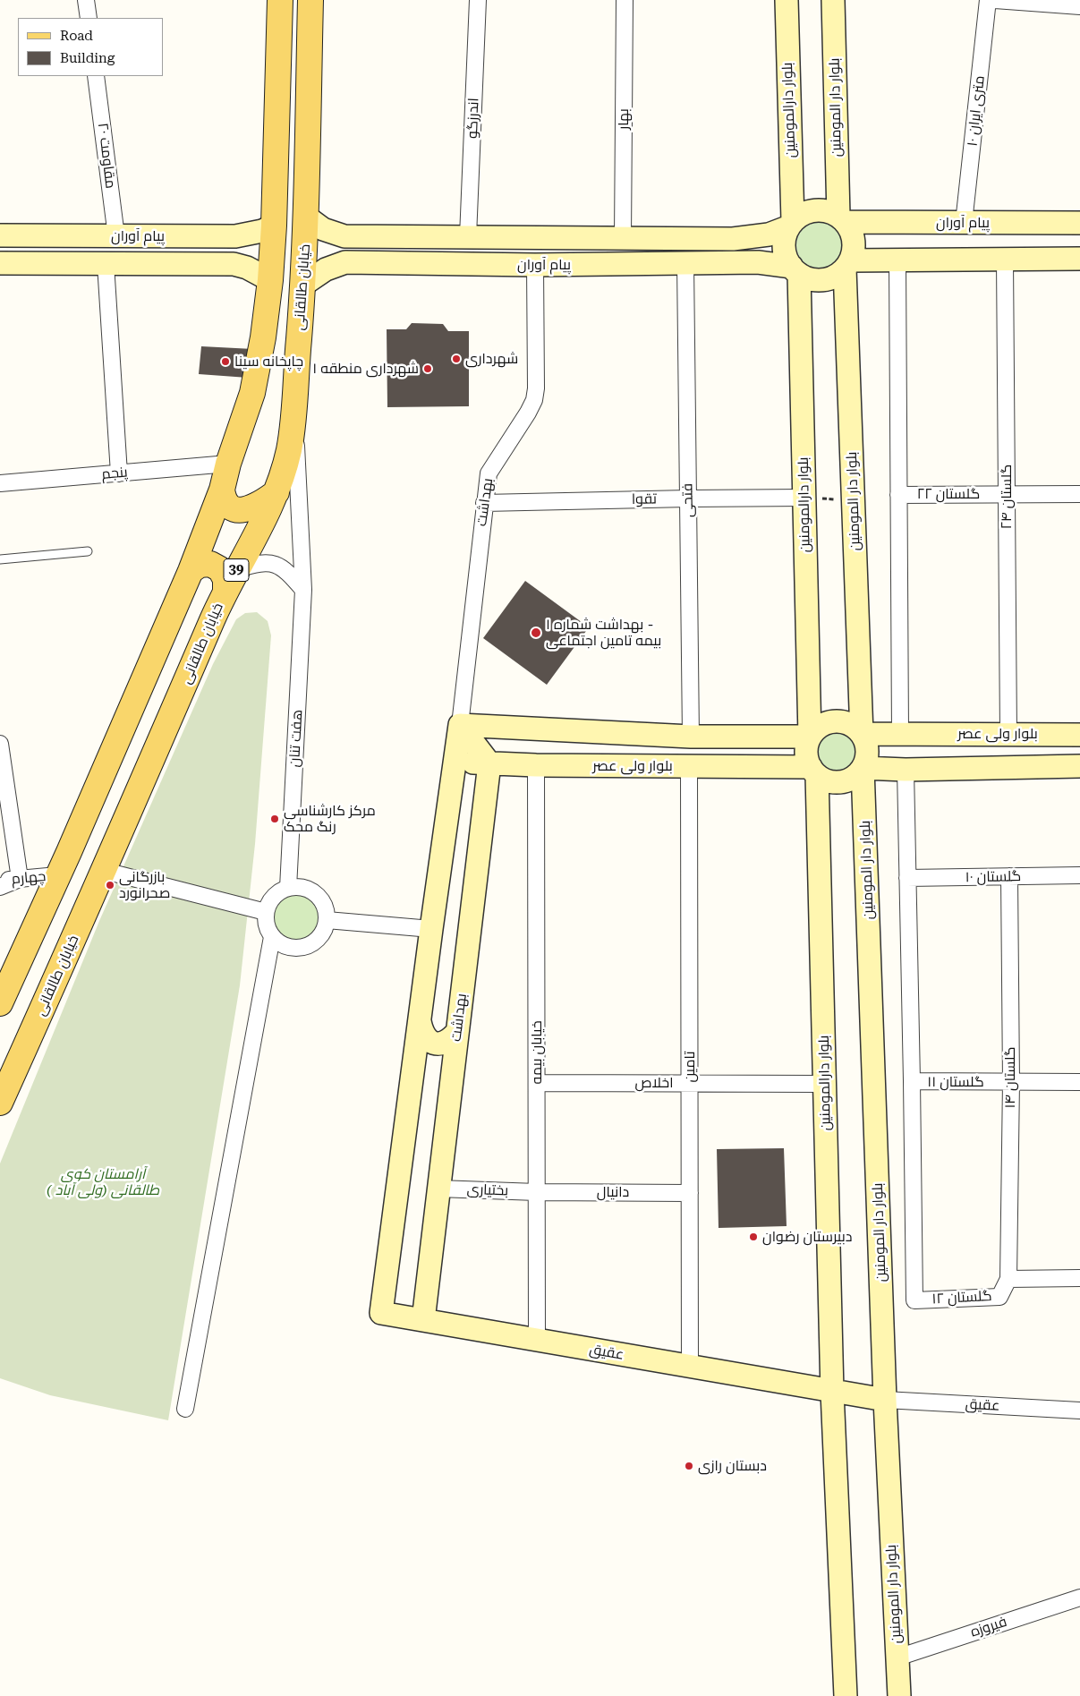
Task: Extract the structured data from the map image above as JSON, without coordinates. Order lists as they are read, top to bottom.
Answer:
{
  "streets": {
    "main road": ["خیابان طالقانی", "39"],
    "street": [
      "بلوار دار المومنین",
      "بلوار دارالمومنین",
      "۱۰ متری ایران",
      "اندرزگو",
      "بهار",
      "مقاومت ۲۰",
      "پیام آوران",
      "پنجم",
      "گلستان ۲۲",
      "گلستان ۲۴",
      "تقوا",
      "فتحی",
      "بهداشت",
      "بلوار ولی عصر",
      "هفت تنان",
      "گلستان ۱۰",
      "چهارم",
      "خیابان بیمه",
      "تامین",
      "گلستان ۱۴",
      "گلستان ۱۱",
      "اخلاص",
      "بختیاری",
      "دانیال",
      "گلستان ۱۲",
      "عقیق",
      "فیروزه"
    ]
  },
  "crossings": [
    ["بلوار دار المومنین", "بلوار دارالمومنین"],
    ["بلوار دار المومنین", "پیام آوران"],
    ["بلوار دار المومنین", "بلوار ولی عصر"],
    ["بلوار دار المومنین", "عقیق"],
    ["بلوار دار المومنین", "فیروزه"],
    ["بلوار دارالمومنین", "پیام آوران"],
    ["بلوار دارالمومنین", "تقوا"],
    ["بلوار دارالمومنین", "بلوار ولی عصر"],
    ["بلوار دارالمومنین", "اخلاص"],
    ["بلوار دارالمومنین", "عقیق"],
    ["۱۰ متری ایران", "پیام آوران"],
    ["اندرزگو", "پیام آوران"],
    ["بهار", "پیام آوران"],
    ["مقاومت ۲۰", "پیام آوران"],
    ["پیام آوران", "خیابان طالقانی"],
    ["پیام آوران", "فتحی"],
    ["پیام آوران", "بهداشت"],
    ["خیابان طالقانی", "هفت تنان"],
    ["گلستان ۲۲", "گلستان ۲۴"],
    ["گلستان ۲۴", "بلوار ولی عصر"],
    ["تقوا", "فتحی"],
    ["تقوا", "بهداشت"],
    ["بهداشت", "بلوار ولی عصر"],
    ["بهداشت", "بختیاری"],
    ["بهداشت", "عقیق"],
    ["بلوار ولی عصر", "خیابان بیمه"],
    ["بلوار ولی عصر", "تامین"],
    ["گلستان ۱۰", "گلستان ۱۴"],
    ["خیابان بیمه", "اخلاص"],
    ["خیابان بیمه", "بختیاری"],
    ["خیابان بیمه", "دانیال"],
    ["خیابان بیمه", "عقیق"],
    ["تامین", "اخلاص"],
    ["تامین", "دانیال"],
    ["تامین", "عقیق"],
    ["گلستان ۱۴", "گلستان ۱۱"],
    ["گلستان ۱۴", "گلستان ۱۲"],
    ["گلستان ۱۱", "گلستان ۱۲"],
    ["بختیاری", "دانیال"]
  ],
  "parks": ["آرامستان کوی طالقانی (ولی آباد )"],
  "places": [
    "شهرداری",
    "چاپخانه سینا",
    "شهرداری منطقه ۱",
    "بهداشت شماره ۱ - بیمه تامین اجتماعی",
    "مرکز کارشناسی رنگ محک",
    "بازرگانی صحرانورد",
    "دبیرستان رضوان",
    "دبستان رازی"
  ],
  "legend": ["Road", "Building"]
}
